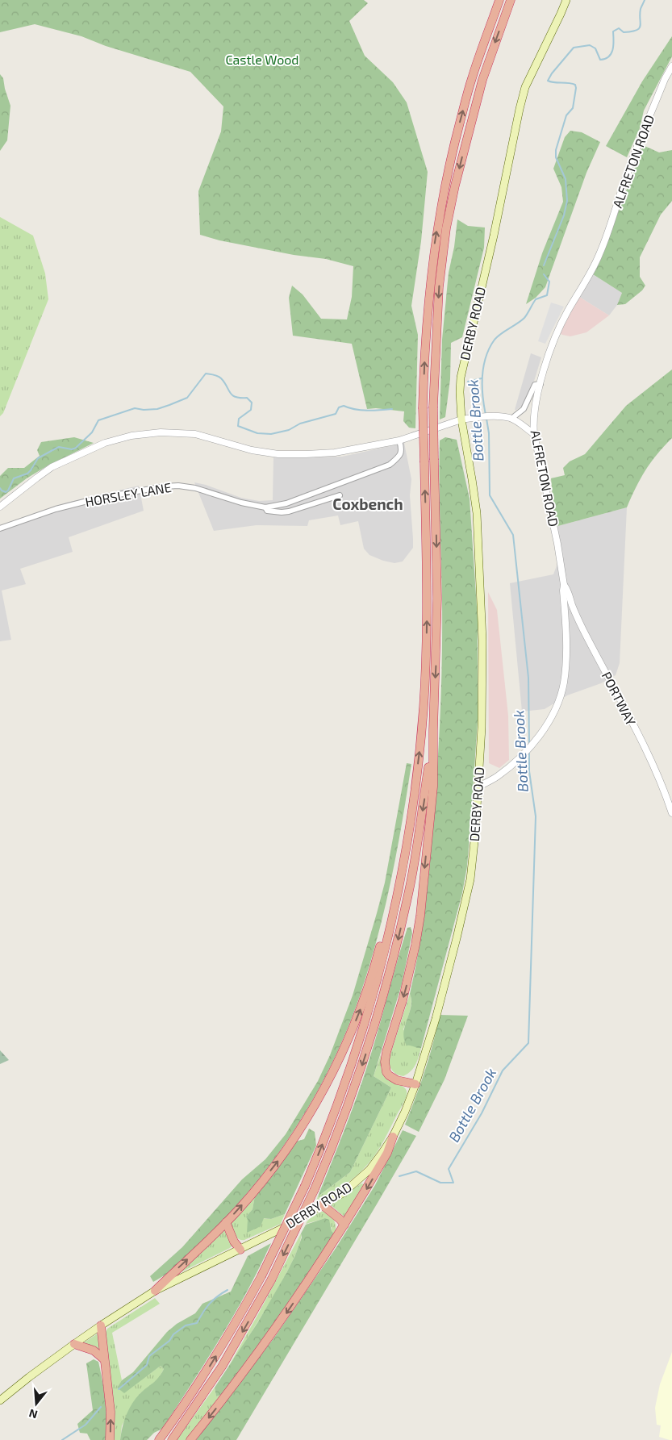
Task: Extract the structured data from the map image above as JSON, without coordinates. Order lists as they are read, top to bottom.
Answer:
{
  "streets": {
    "main road": ["DERBY ROAD"],
    "street": ["ALFRETON ROAD", "HORSLEY LANE", "PORTWAY"]
  },
  "crossings": [
    ["ALFRETON ROAD", "DERBY ROAD"],
    ["ALFRETON ROAD", "PORTWAY"]
  ],
  "districts": ["Coxbench"],
  "water": ["Bottle Brook"],
  "parks": ["Castle Wood"],
  "north": "bottom"
}
